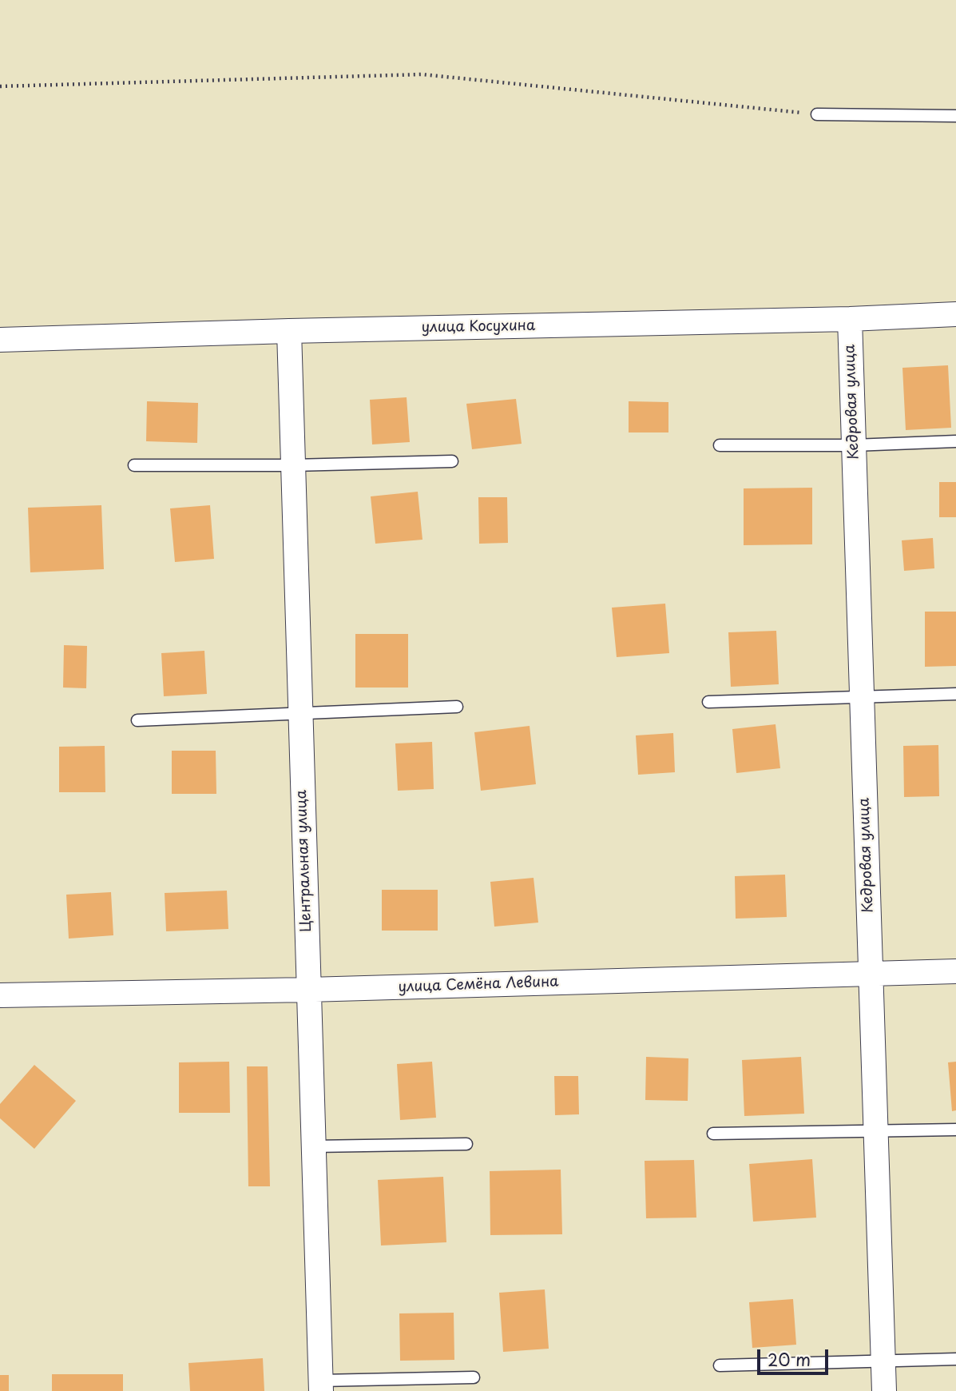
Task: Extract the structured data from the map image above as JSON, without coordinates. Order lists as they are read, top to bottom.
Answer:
{
  "streets": {
    "street": [
      "улица Косухина",
      "Кедровая улица",
      "Центральная улица",
      "улица Семёна Левина"
    ]
  },
  "crossings": [
    ["улица Косухина", "Кедровая улица"],
    ["улица Косухина", "Центральная улица"],
    ["Кедровая улица", "улица Семёна Левина"],
    ["Центральная улица", "улица Семёна Левина"]
  ],
  "scale_bar": "20 m"
}
